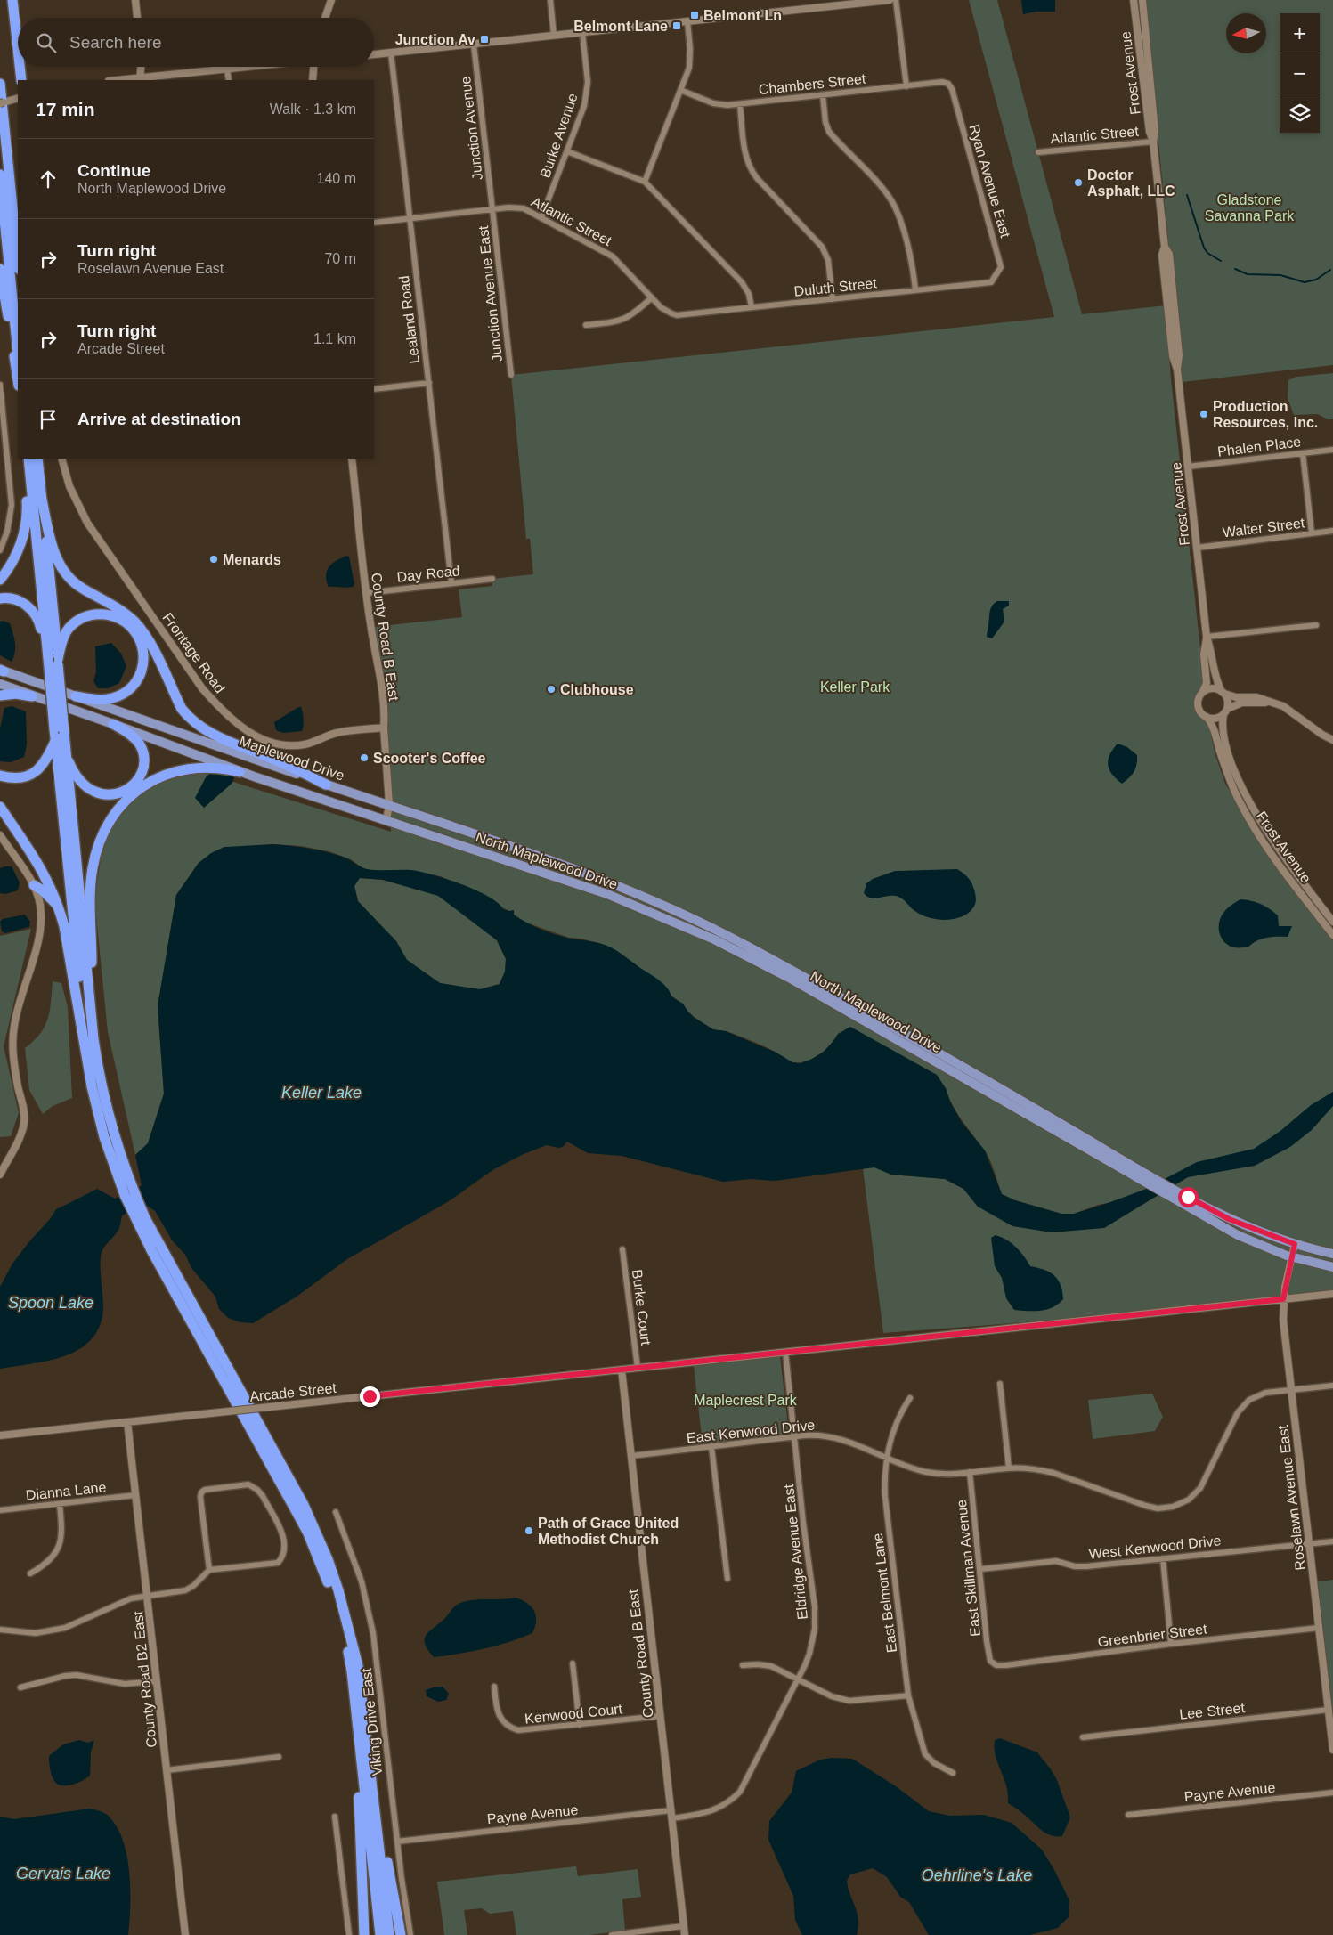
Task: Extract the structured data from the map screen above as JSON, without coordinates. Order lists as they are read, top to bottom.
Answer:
{
  "streets": {
    "main road": ["Maplewood Drive", "North Maplewood Drive"],
    "street": [
      "Frost Avenue",
      "Chambers Street",
      "Junction Avenue",
      "Atlantic Street",
      "Burke Avenue",
      "Ryan Avenue East",
      "Duluth Street",
      "Junction Avenue East",
      "Lealand Road",
      "Phalen Place",
      "Walter Street",
      "Day Road",
      "County Road B East",
      "Frontage Road",
      "Burke Court",
      "Arcade Street",
      "East Kenwood Drive",
      "Dianna Lane",
      "Roselawn Avenue East",
      "West Kenwood Drive",
      "Eldridge Avenue East",
      "East Skillman Avenue",
      "East Belmont Lane",
      "Greenbrier Street",
      "County Road B2 East",
      "Lee Street",
      "Kenwood Court",
      "Viking Drive East",
      "Payne Avenue"
    ]
  },
  "crossings": [
    ["Frost Avenue", "Atlantic Street"],
    ["Frost Avenue", "Phalen Place"],
    ["Frost Avenue", "Walter Street"],
    ["Chambers Street", "Ryan Avenue East"],
    ["Junction Avenue", "Atlantic Street"],
    ["Junction Avenue", "Junction Avenue East"],
    ["Atlantic Street", "Burke Avenue"],
    ["Atlantic Street", "Duluth Street"],
    ["Atlantic Street", "Junction Avenue East"],
    ["Atlantic Street", "Lealand Road"],
    ["Ryan Avenue East", "Duluth Street"],
    ["Lealand Road", "Day Road"],
    ["Day Road", "County Road B East"],
    ["County Road B East", "Frontage Road"],
    ["County Road B East", "Maplewood Drive"],
    ["County Road B East", "North Maplewood Drive"],
    ["County Road B East", "Arcade Street"],
    ["County Road B East", "East Kenwood Drive"],
    ["County Road B East", "Eldridge Avenue East"],
    ["County Road B East", "Kenwood Court"],
    ["County Road B East", "Payne Avenue"],
    ["Maplewood Drive", "North Maplewood Drive"],
    ["North Maplewood Drive", "Roselawn Avenue East"],
    ["Burke Court", "Arcade Street"],
    ["Arcade Street", "Roselawn Avenue East"],
    ["Arcade Street", "Eldridge Avenue East"],
    ["Arcade Street", "County Road B2 East"],
    ["East Kenwood Drive", "Roselawn Avenue East"],
    ["East Kenwood Drive", "Eldridge Avenue East"],
    ["East Kenwood Drive", "East Skillman Avenue"],
    ["East Kenwood Drive", "East Belmont Lane"],
    ["Dianna Lane", "County Road B2 East"],
    ["Roselawn Avenue East", "West Kenwood Drive"],
    ["Roselawn Avenue East", "Greenbrier Street"],
    ["Roselawn Avenue East", "Lee Street"],
    ["West Kenwood Drive", "East Skillman Avenue"],
    ["East Skillman Avenue", "Greenbrier Street"],
    ["Viking Drive East", "Payne Avenue"]
  ],
  "water": [
    "Keller Lake",
    "Spoon Lake",
    "Gervais Lake",
    "Oehrline's Lake"
  ],
  "parks": ["Gladstone Savanna Park", "Keller Park", "Maplecrest Park"],
  "places": {
    "transit": ["Belmont Ln", "Belmont Lane", "Junction Av"],
    "other": [
      "Doctor Asphalt, LLC",
      "Production Resources, Inc.",
      "Menards",
      "Clubhouse",
      "Scooter's Coffee",
      "Path of Grace United Methodist Church"
    ]
  },
  "north": "left",
  "page": {
    "map_buttons": ["+", "−"],
    "search": "Search here",
    "heading": ["17 min", "Walk · 1.3 km"],
    "list": [
      ["Continue", "North Maplewood Drive", "140 m"],
      ["Turn right", "Roselawn Avenue East", "70 m"],
      ["Turn right", "Arcade Street", "1.1 km"],
      "Arrive at destination"
    ]
  }
}
